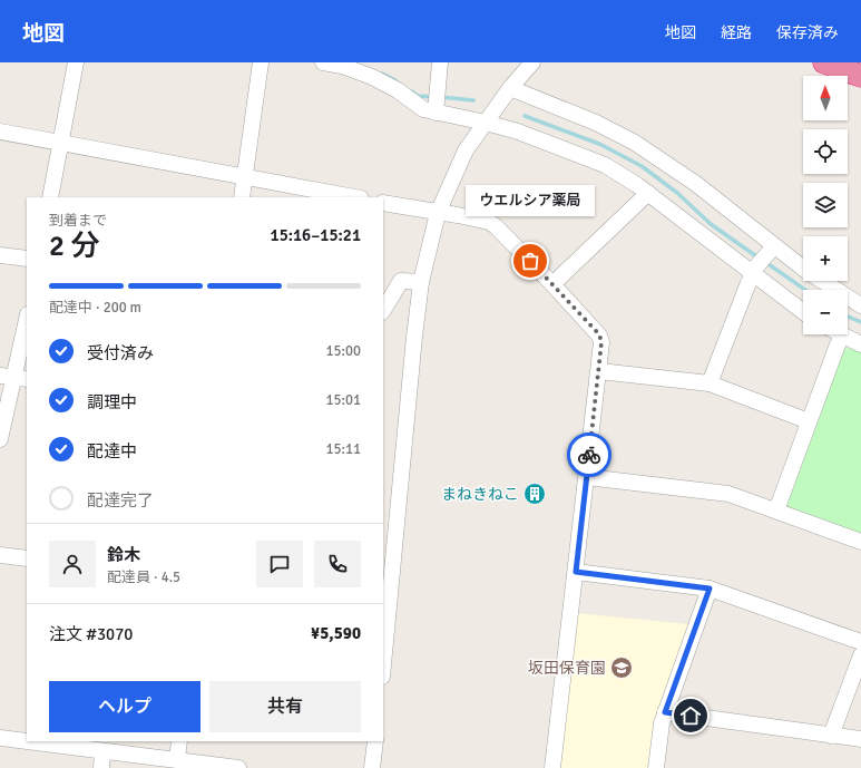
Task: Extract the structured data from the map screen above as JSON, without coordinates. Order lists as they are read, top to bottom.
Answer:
{
  "places": {
    "other": ["ウエルシア薬局"],
    "building": ["まねきねこ"],
    "school or university": ["坂田保育園"]
  },
  "north": "top",
  "page": {
    "header": "地図",
    "nav": ["地図", "経路", "保存済み"],
    "map_buttons": ["+", "−"],
    "bubble": "ウエルシア薬局",
    "heading": ["2 分", "到着まで", "15:16–15:21"],
    "panel": [
      "鈴木",
      "配達員 · 4.5",
      "注文 #3070",
      "¥5,590"
    ],
    "bar": "配達中 · 200 m",
    "list": [
      ["受付済み", "15:00"],
      ["調理中", "15:01"],
      ["配達中", "15:11"],
      "配達完了"
    ],
    "buttons": ["ヘルプ", "共有"]
  }
}
